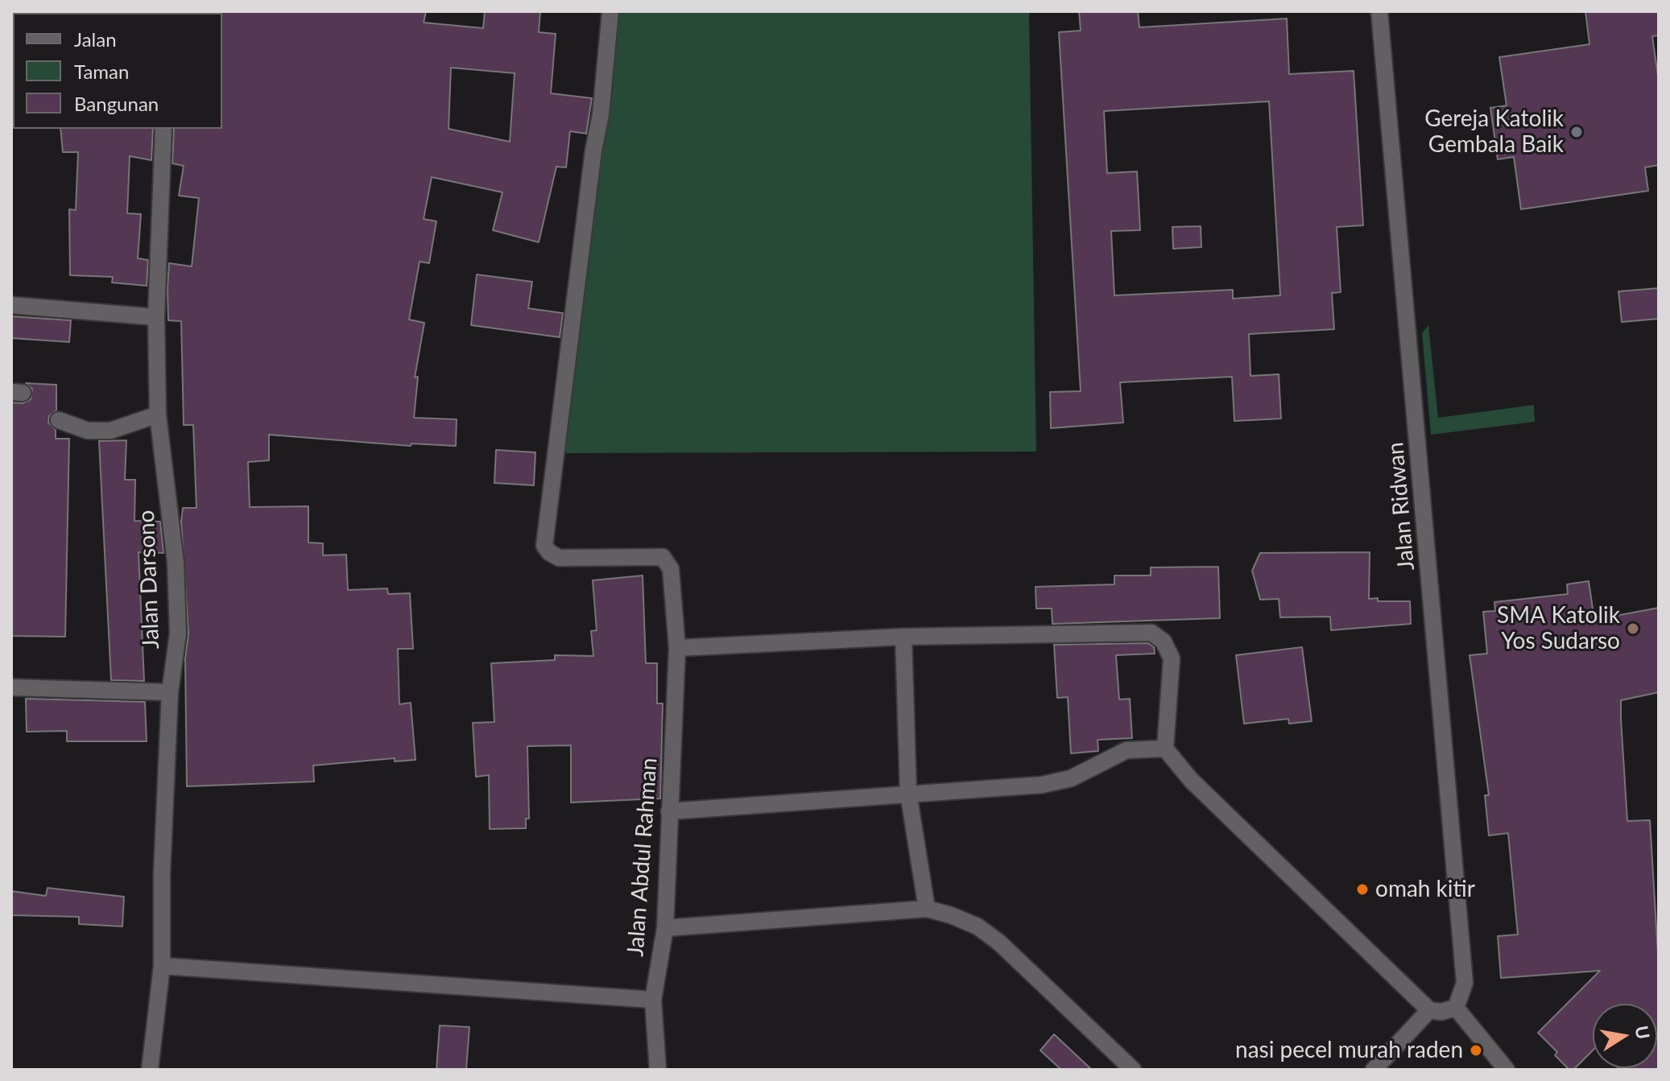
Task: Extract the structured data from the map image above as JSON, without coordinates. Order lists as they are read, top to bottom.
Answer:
{
  "streets": {
    "street": ["Jalan Ridwan", "Jalan Darsono", "Jalan Abdul Rahman"]
  },
  "places": [
    "Gereja Katolik Gembala Baik",
    "SMA Katolik Yos Sudarso",
    "omah kitir",
    "nasi pecel murah raden"
  ],
  "legend": ["Jalan", "Taman", "Bangunan"],
  "north": "right"
}
